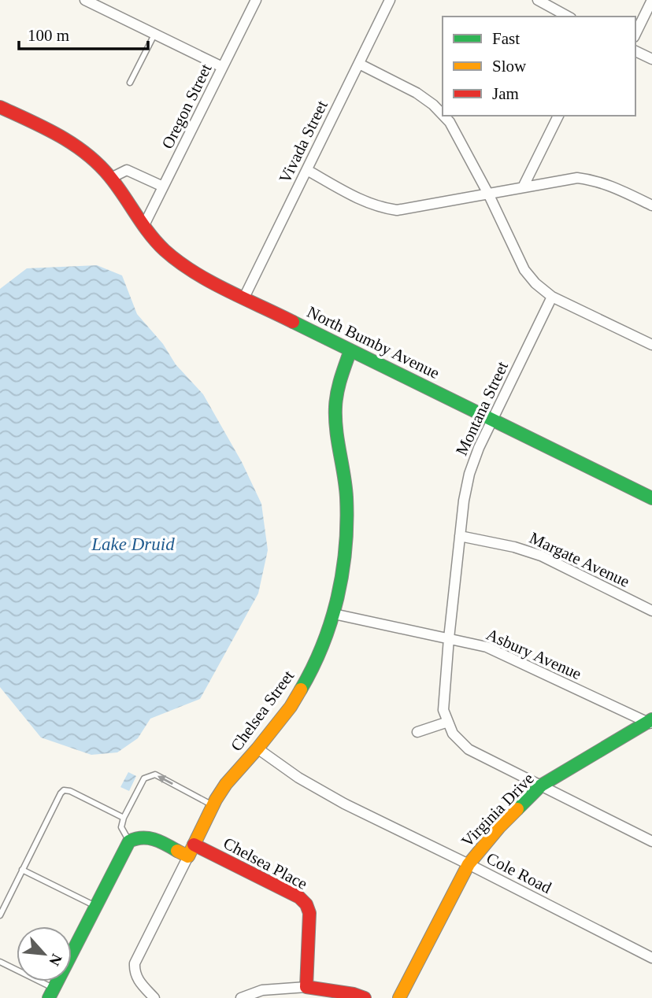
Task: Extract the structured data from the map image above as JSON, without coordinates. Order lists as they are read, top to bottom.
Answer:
{
  "streets": {
    "street": [
      "Oregon Street",
      "Vivada Street",
      "North Bumby Avenue",
      "Montana Street",
      "Margate Avenue",
      "Asbury Avenue",
      "Chelsea Street",
      "Virginia Drive",
      "Chelsea Place",
      "Cole Road"
    ]
  },
  "crossings": [
    ["Oregon Street", "North Bumby Avenue"],
    ["Vivada Street", "North Bumby Avenue"],
    ["North Bumby Avenue", "Montana Street"],
    ["North Bumby Avenue", "Chelsea Street"],
    ["Montana Street", "Margate Avenue"],
    ["Montana Street", "Asbury Avenue"],
    ["Asbury Avenue", "Chelsea Street"],
    ["Asbury Avenue", "Virginia Drive"],
    ["Chelsea Street", "Chelsea Place"],
    ["Chelsea Street", "Cole Road"],
    ["Virginia Drive", "Cole Road"]
  ],
  "water": ["Lake Druid"],
  "legend": ["Fast", "Slow", "Jam"],
  "scale_bar": "100 m",
  "north": "bottom right"
}
